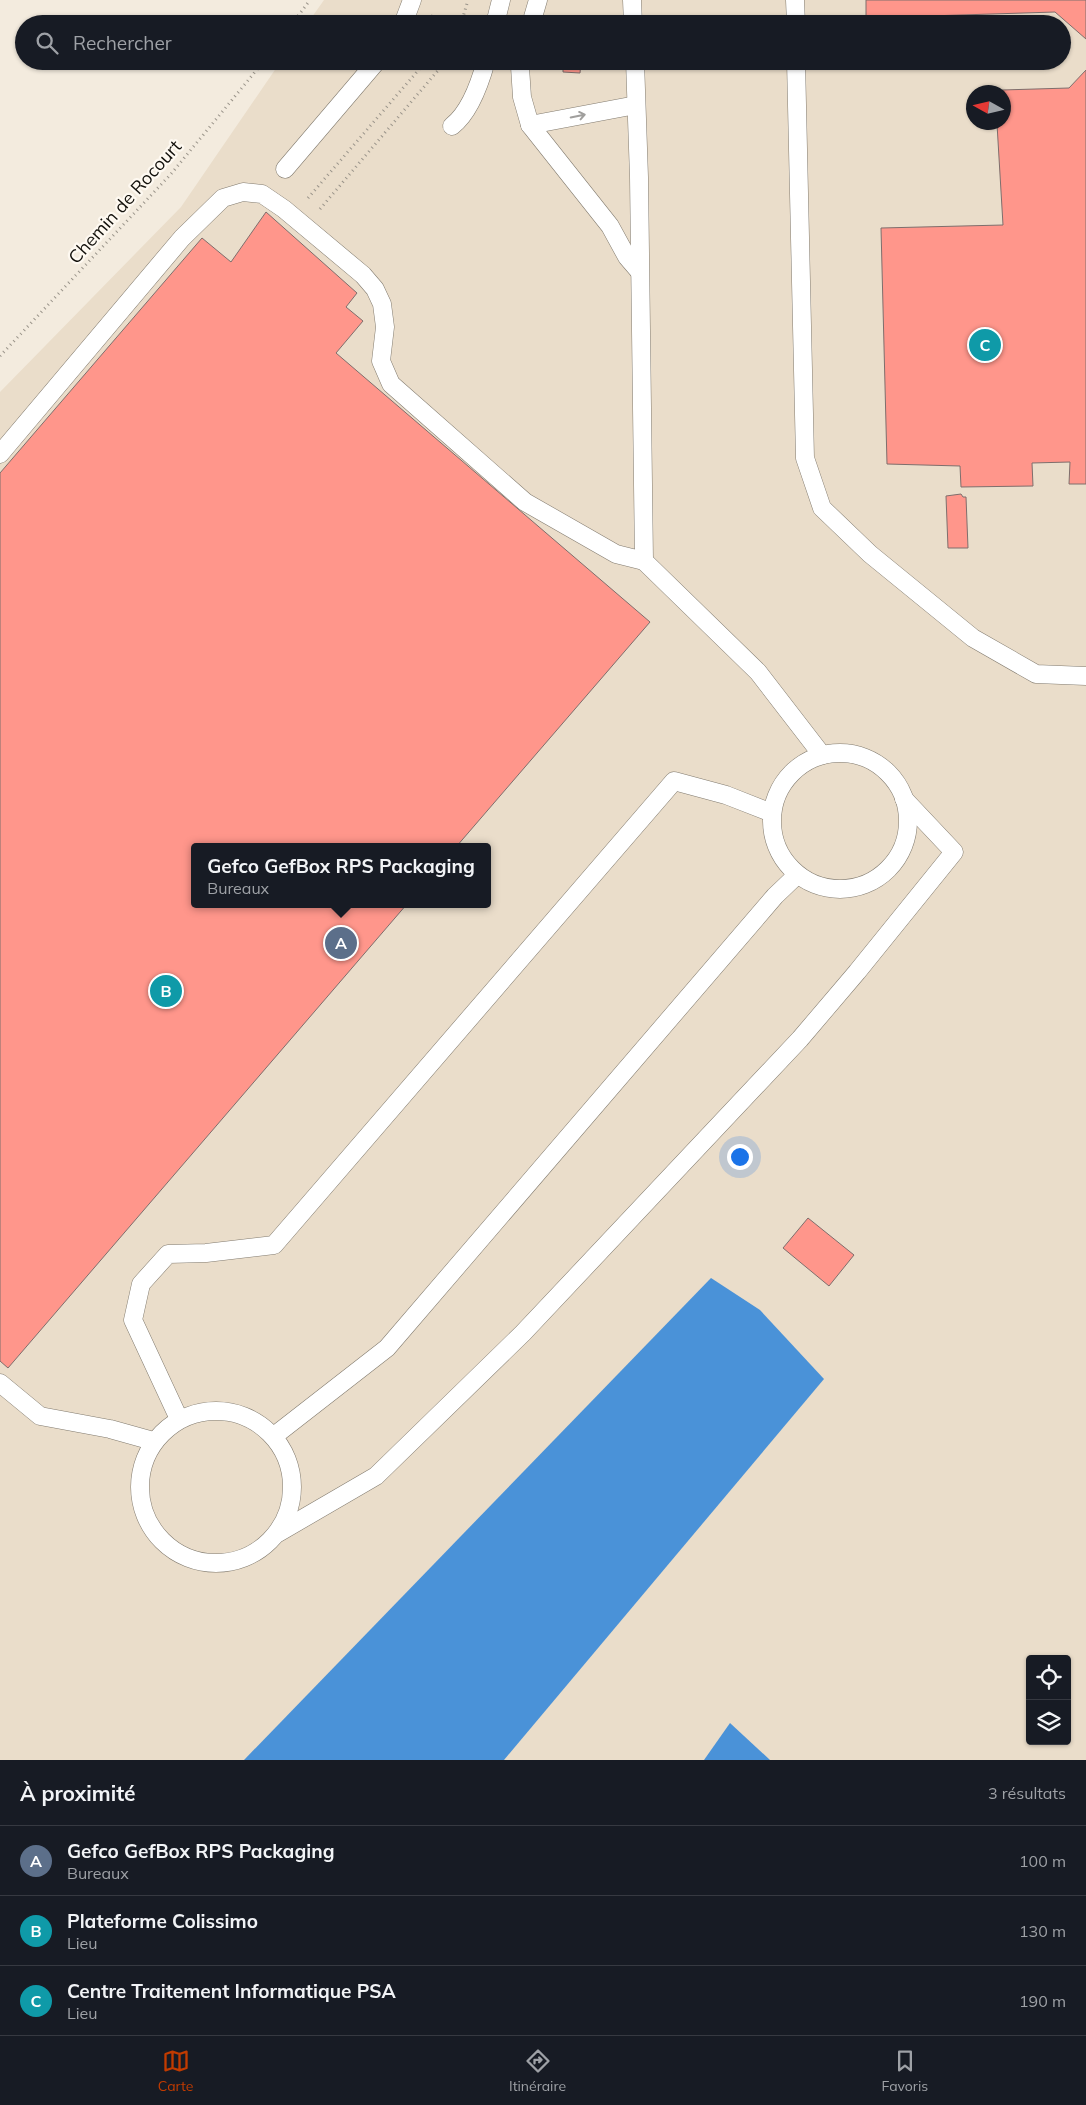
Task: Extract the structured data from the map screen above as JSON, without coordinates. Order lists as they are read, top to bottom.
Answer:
{
  "streets": {
    "path": ["Chemin de Rocourt"]
  },
  "north": "left",
  "page": {
    "search": "Rechercher",
    "pins": ["C", "A", "B"],
    "popup": ["Gefco GefBox RPS Packaging", "Bureaux"],
    "heading": ["À proximité", "3 résultats"],
    "list": [
      {
        "mark": "A",
        "name": "Gefco GefBox RPS Packaging",
        "note": "Bureaux",
        "value": "100 m"
      },
      {
        "mark": "B",
        "name": "Plateforme Colissimo",
        "note": "Lieu",
        "value": "130 m"
      },
      {
        "mark": "C",
        "name": "Centre Traitement Informatique PSA",
        "note": "Lieu",
        "value": "190 m"
      }
    ],
    "nav": ["Carte", "Itinéraire", "Favoris"]
  }
}
